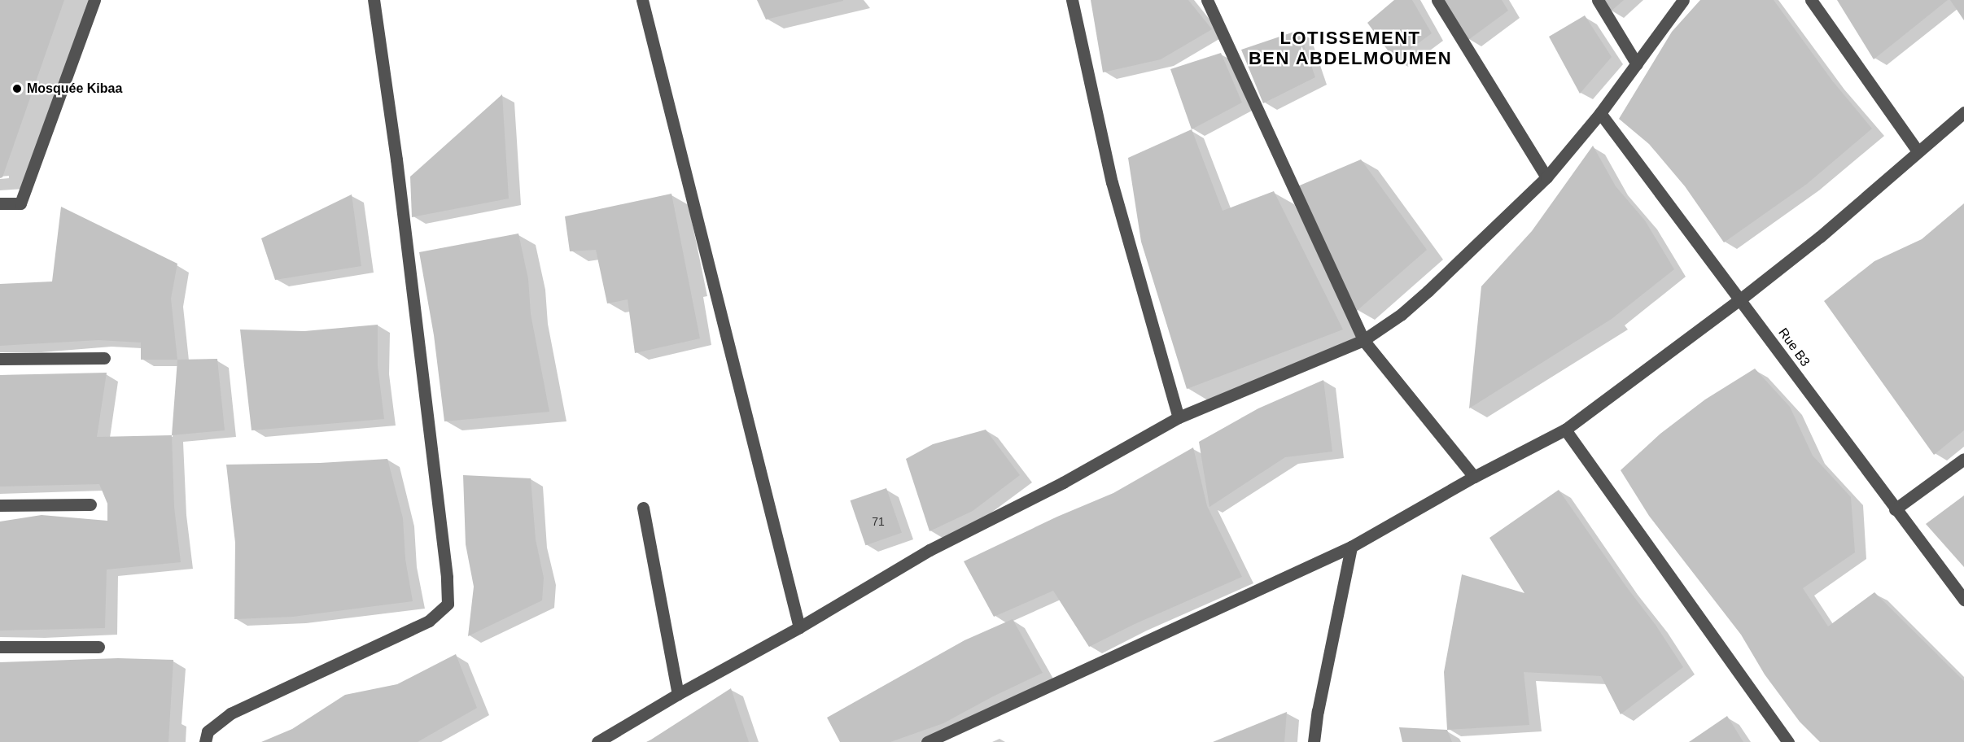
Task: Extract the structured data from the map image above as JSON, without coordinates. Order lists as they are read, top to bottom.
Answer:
{
  "streets": {
    "street": ["Rue B3"]
  },
  "districts": ["LOTISSEMENT BEN ABDELMOUMEN"],
  "places": ["Mosquée Kibaa"],
  "house_numbers": ["71"]
}
